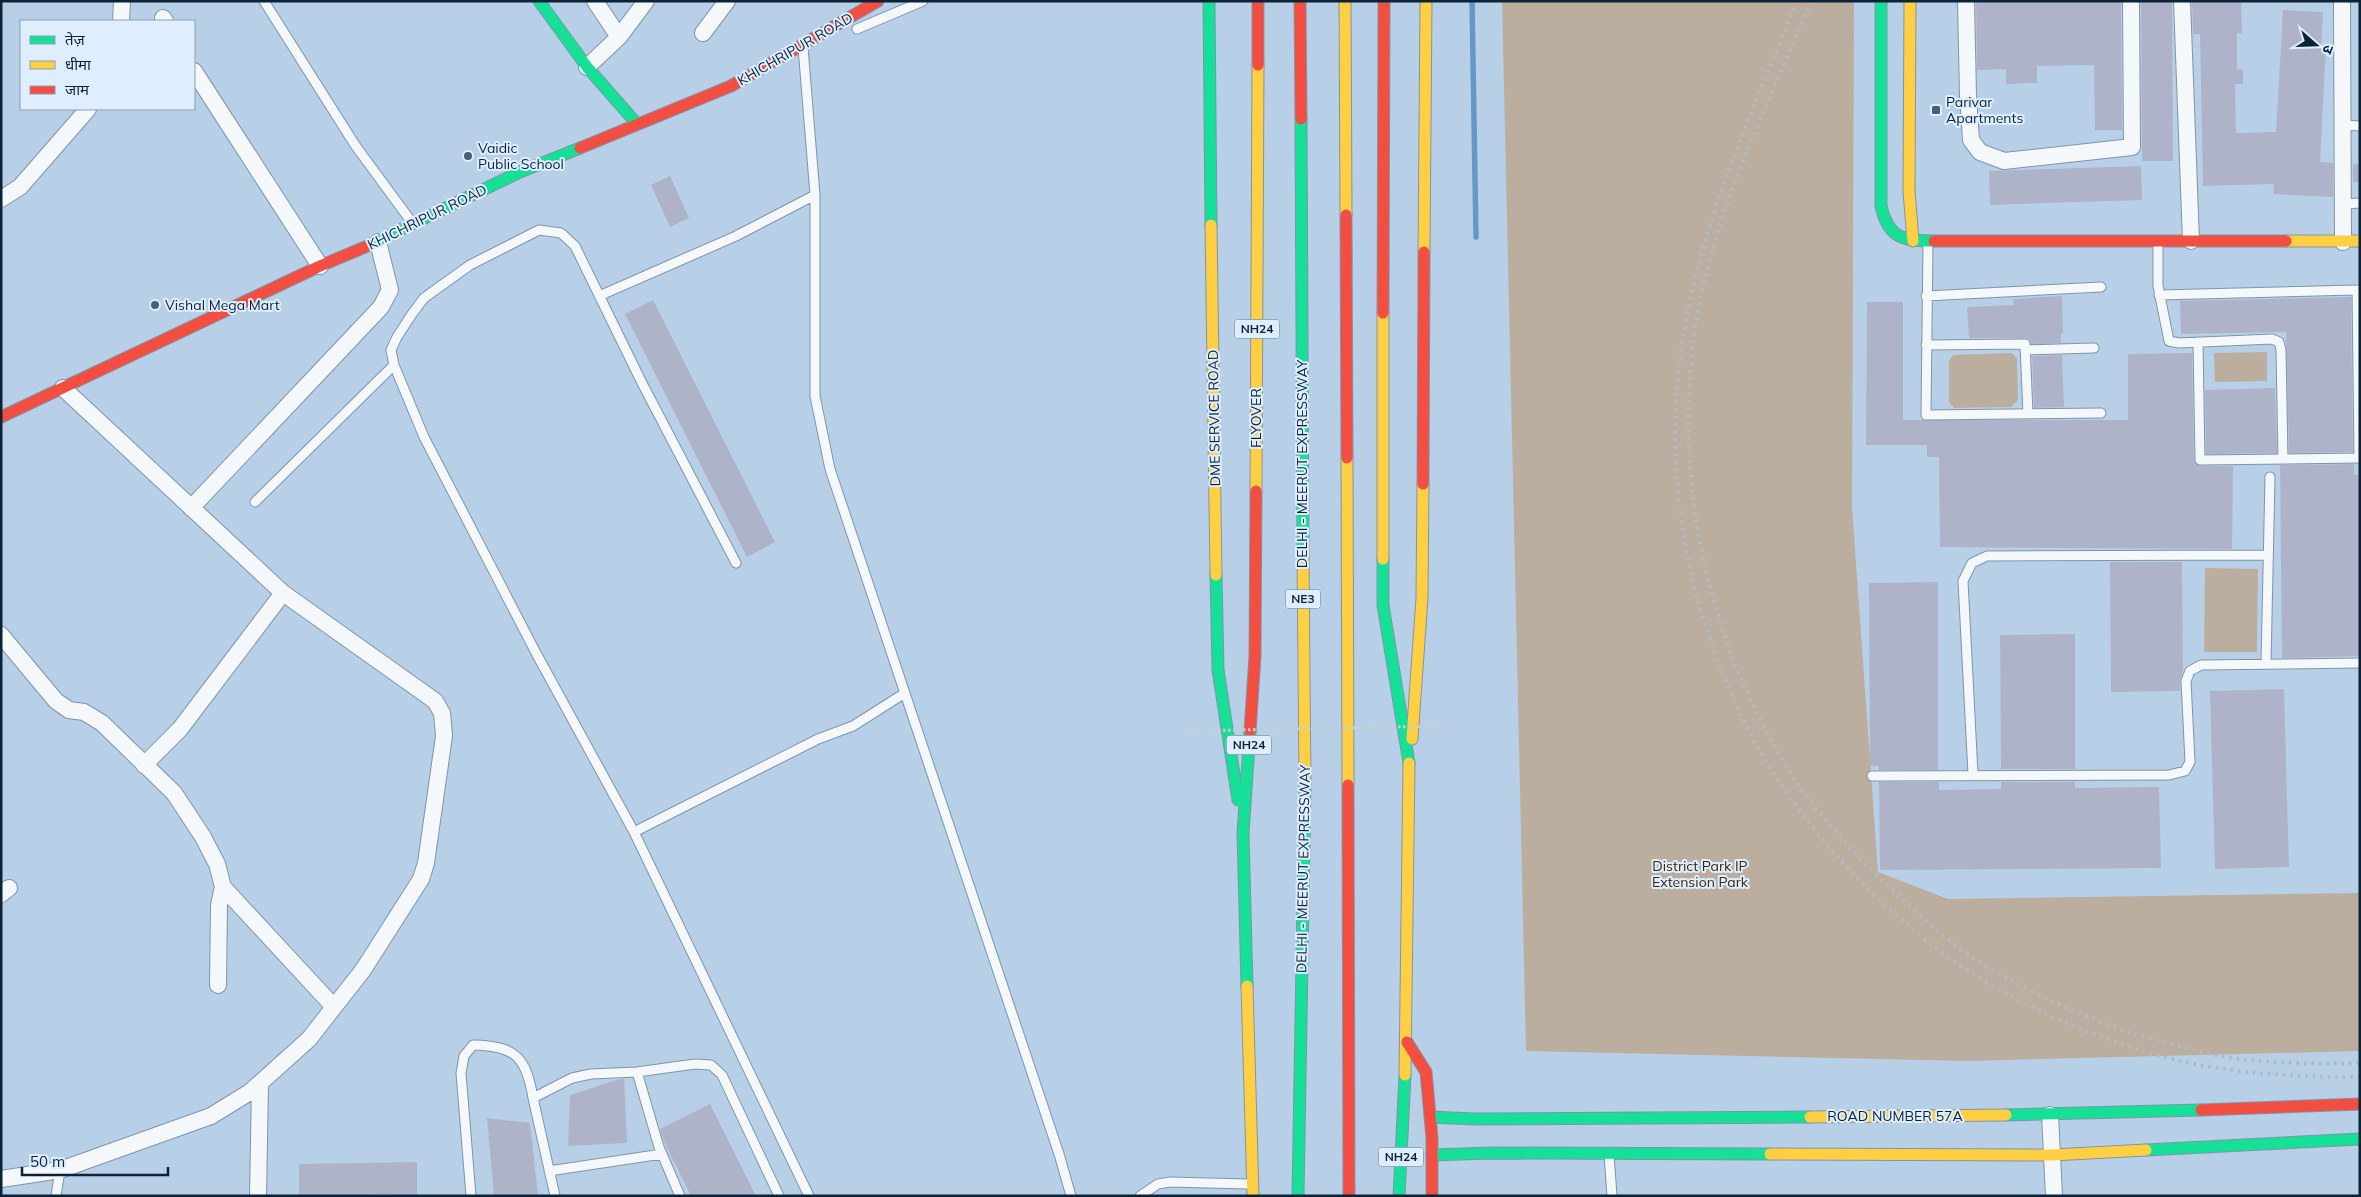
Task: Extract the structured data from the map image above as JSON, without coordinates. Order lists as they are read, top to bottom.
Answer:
{
  "streets": {
    "main road": [
      "KHICHRIPUR ROAD",
      "NH24",
      "DME SERVICE ROAD",
      "FLYOVER",
      "DELHI - MEERUT EXPRESSWAY",
      "NE3",
      "ROAD NUMBER 57A"
    ]
  },
  "crossings": [
    ["DME SERVICE ROAD", "FLYOVER"]
  ],
  "parks": ["District Park IP Extension Park"],
  "places": {
    "transit": ["Parivar Apartments"],
    "other": ["Vaidic Public School", "Vishal Mega Mart"]
  },
  "legend": ["तेज़", "धीमा", "जाम"],
  "scale_bar": "50 m",
  "north": "right"
}
